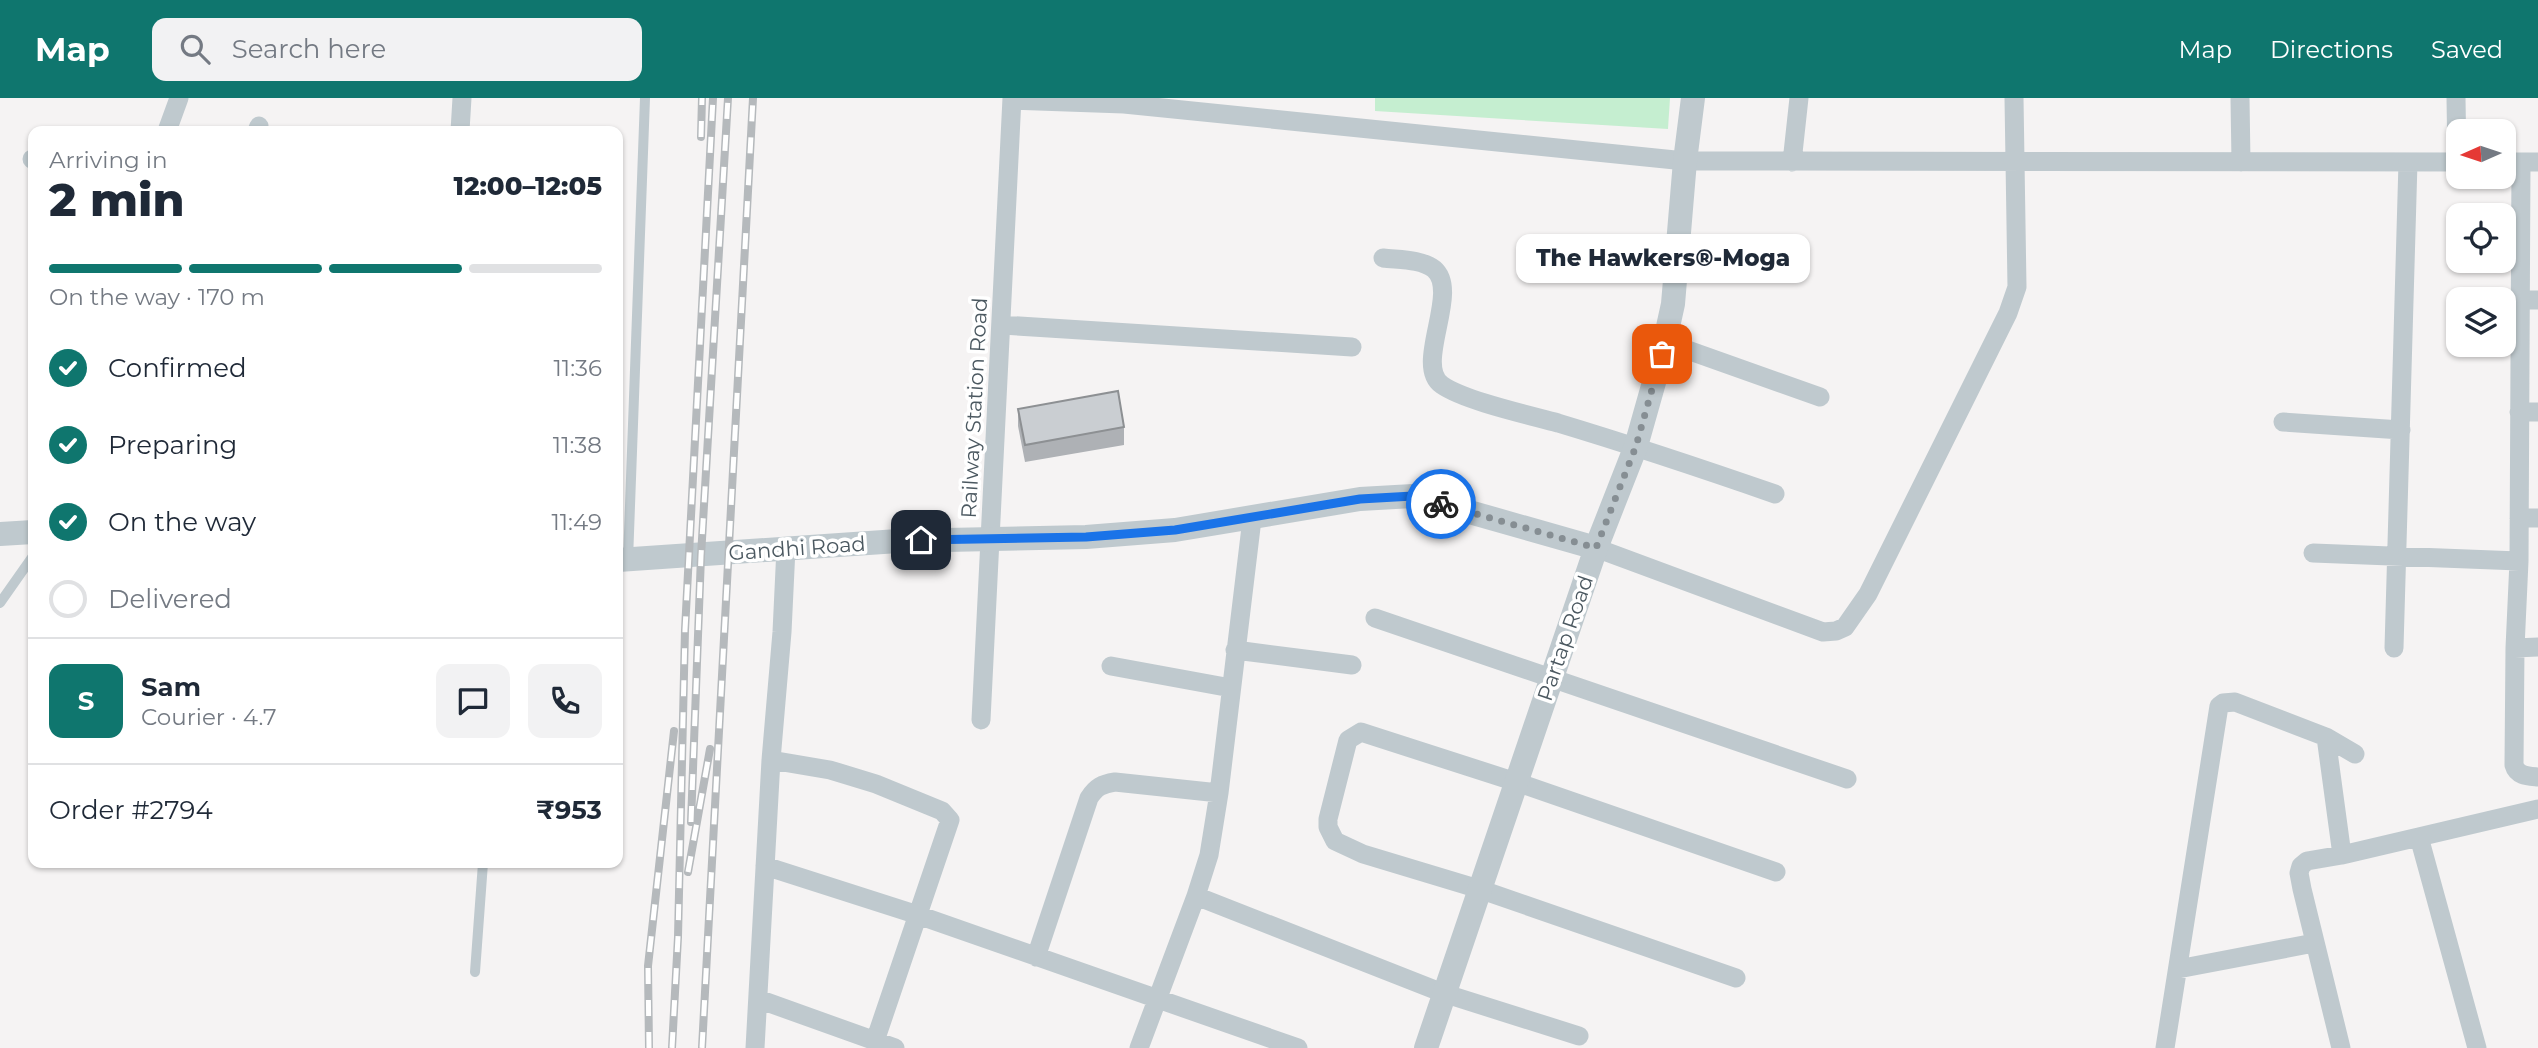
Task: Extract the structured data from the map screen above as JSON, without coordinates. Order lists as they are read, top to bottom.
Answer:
{
  "streets": {
    "street": ["Railway Station Road", "Gandhi Road", "Partap Road"]
  },
  "crossings": [
    ["Railway Station Road", "Gandhi Road"],
    ["Gandhi Road", "Partap Road"]
  ],
  "places": ["The Hawkers®-Moga"],
  "north": "left",
  "page": {
    "header": "Map",
    "search": "Search here",
    "nav": ["Map", "Directions", "Saved"],
    "heading": ["2 min", "Arriving in", "12:00–12:05"],
    "panel": [
      "Sam",
      "Courier · 4.7",
      "Order #2794",
      "₹953"
    ],
    "bubble": "The Hawkers®-Moga",
    "bar": "On the way · 170 m",
    "list": [
      ["Confirmed", "11:36"],
      ["Preparing", "11:38"],
      ["On the way", "11:49"],
      "Delivered"
    ],
    "round": "S"
  }
}
